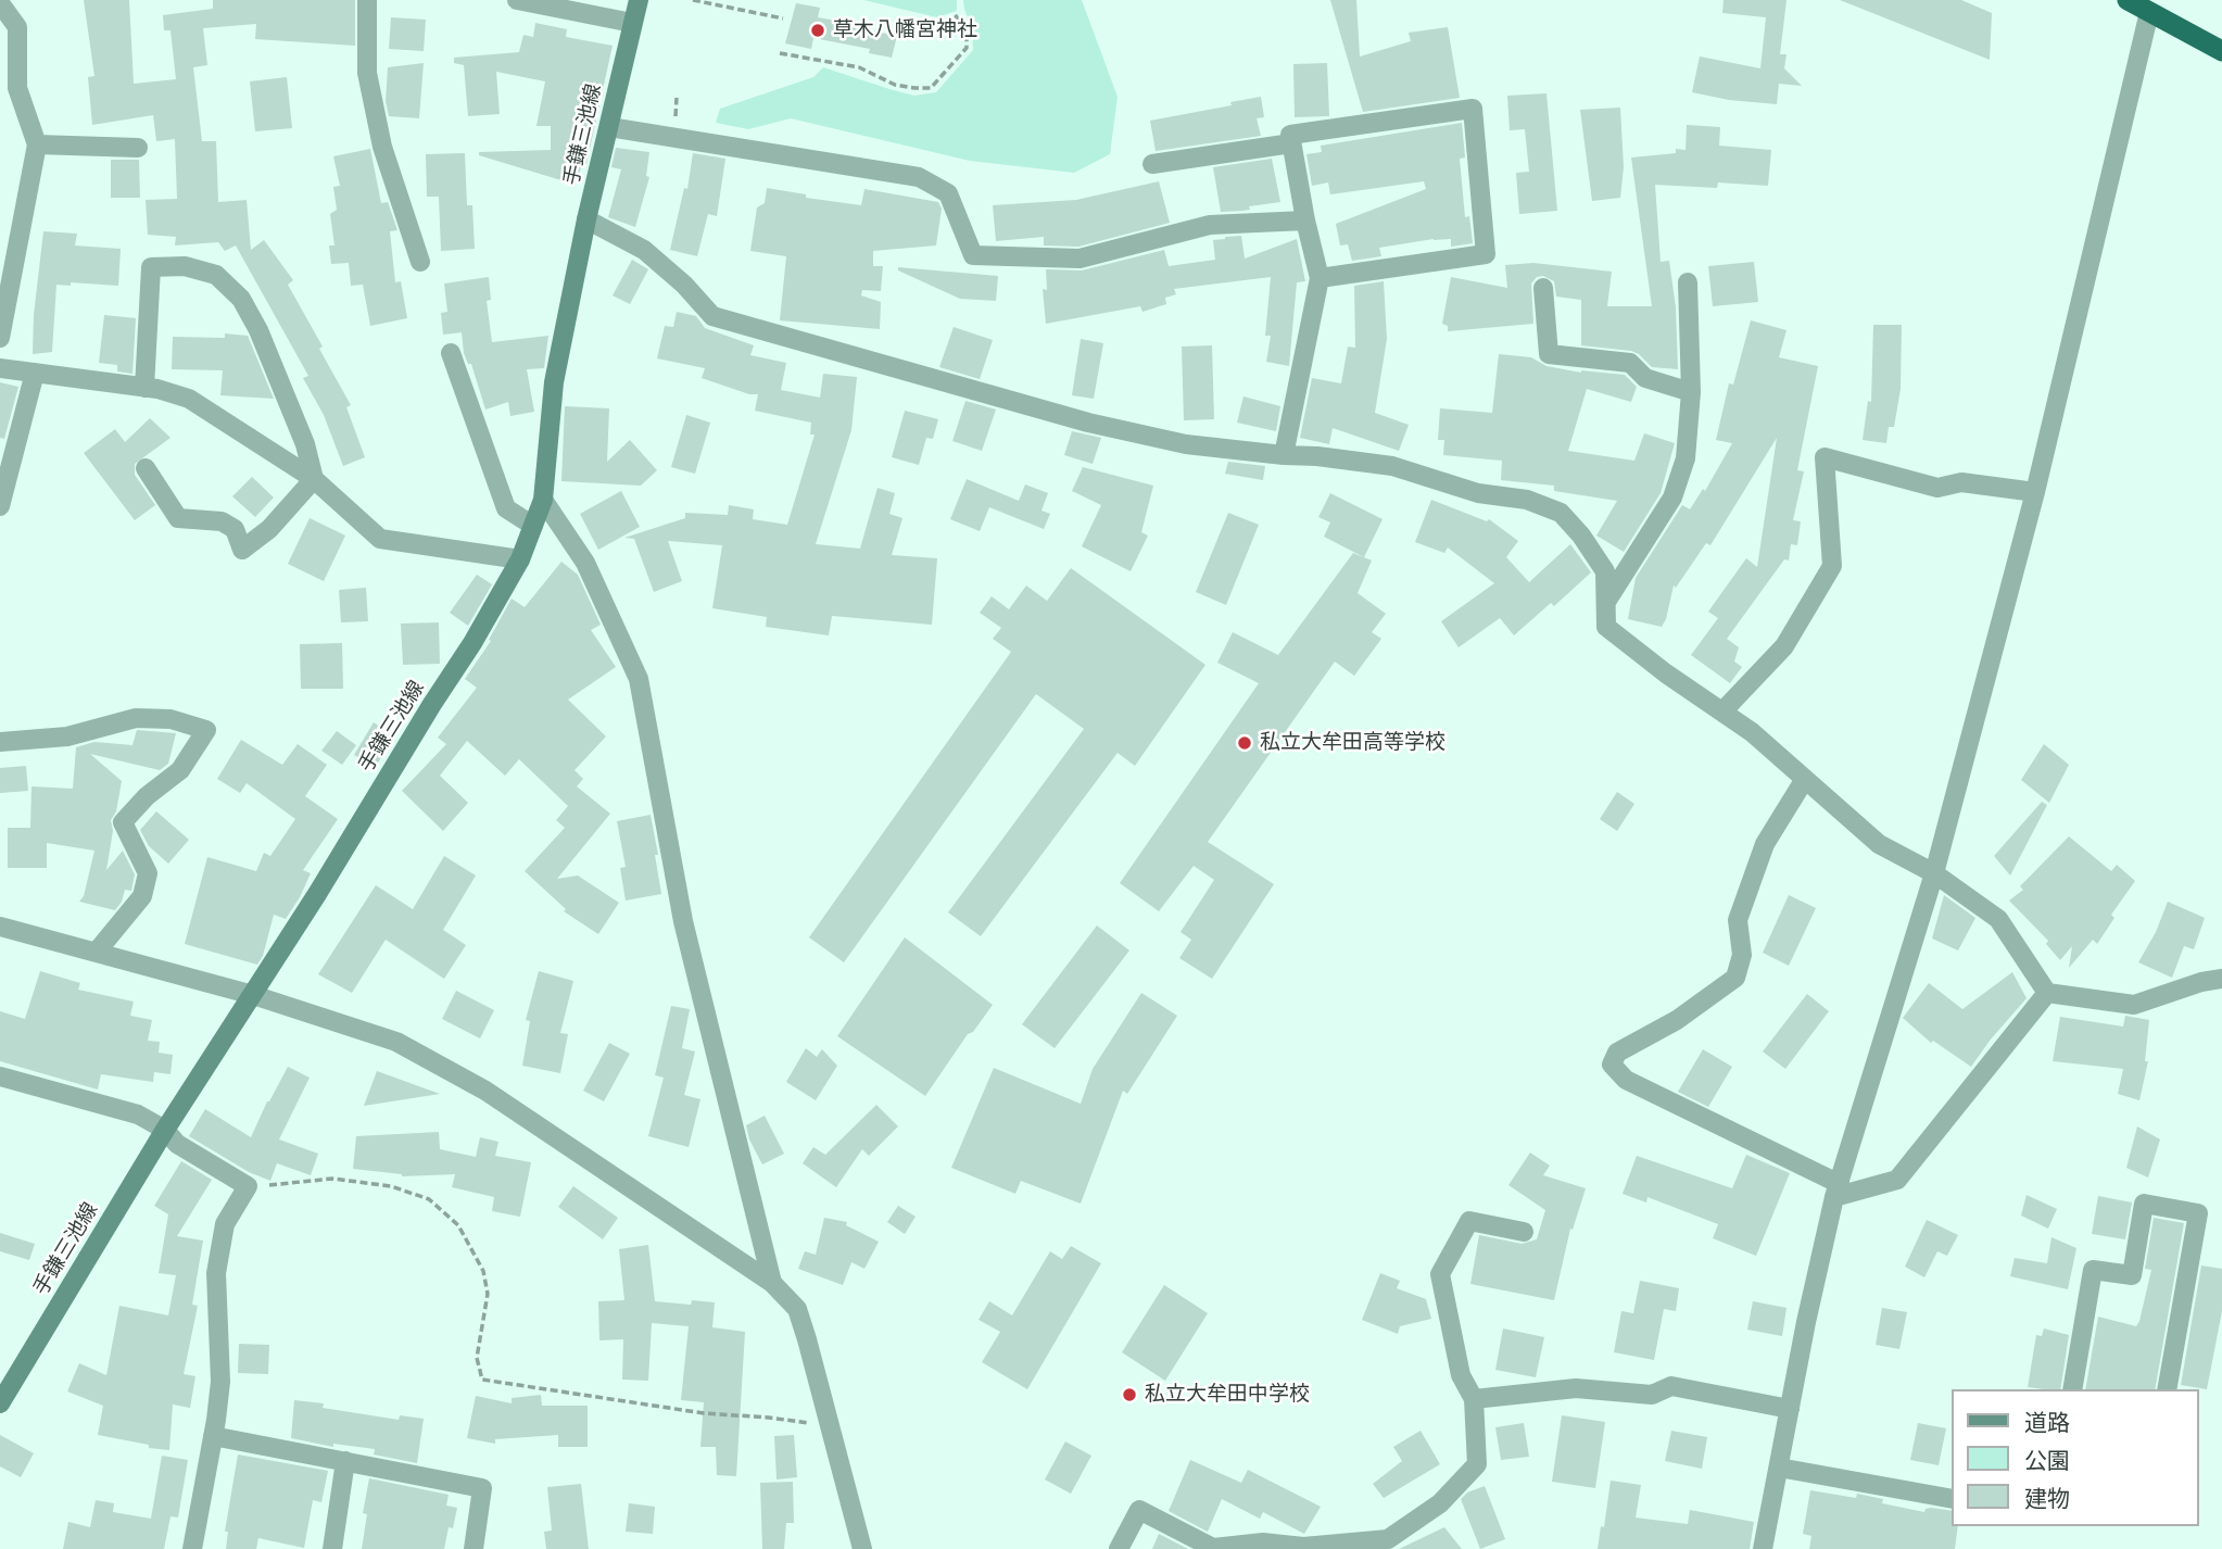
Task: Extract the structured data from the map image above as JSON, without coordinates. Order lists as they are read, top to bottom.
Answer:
{
  "streets": {
    "main road": ["手鎌三池線"]
  },
  "places": ["草木八幡宮神社", "私立大牟田高等学校", "私立大牟田中学校"],
  "legend": ["道路", "公園", "建物"]
}
